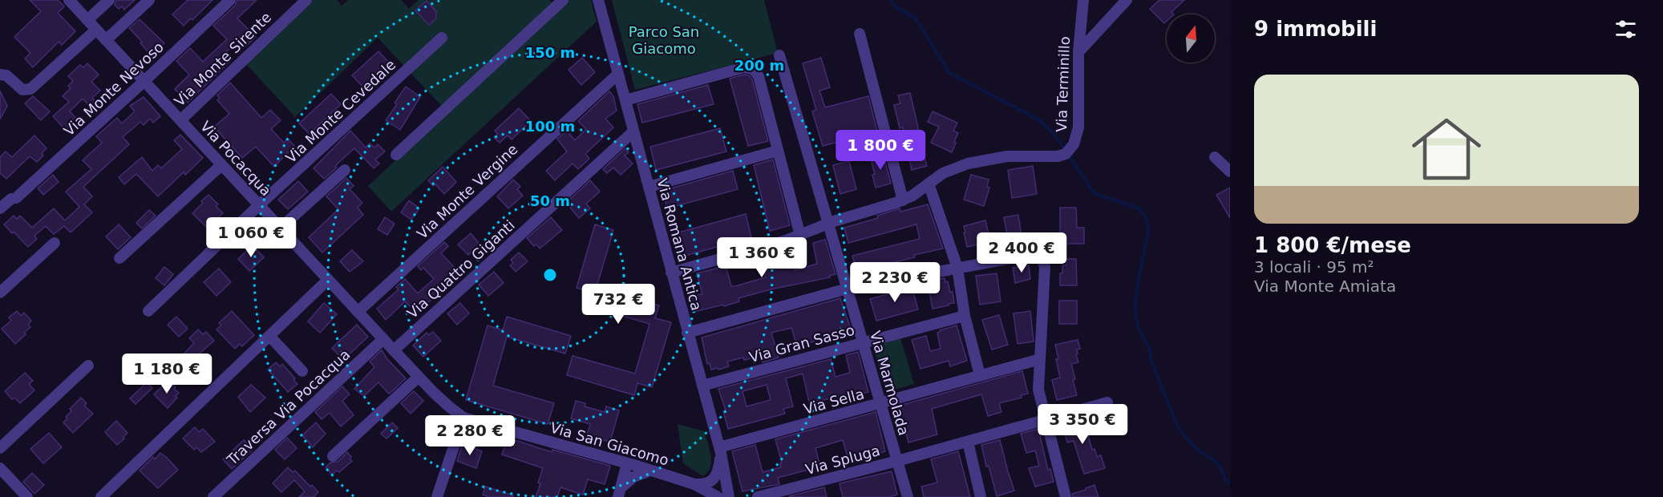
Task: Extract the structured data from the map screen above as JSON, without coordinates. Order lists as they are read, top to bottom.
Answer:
{
  "streets": {
    "street": [
      "Via Monte Sirente",
      "Via Terminillo",
      "Via Monte Nevoso",
      "Via Monte Cevedale",
      "Via Pocacqua",
      "Via Monte Vergine",
      "Via Romana Antica",
      "Via Quattro Giganti",
      "Via Gran Sasso",
      "Via Marmolada",
      "Via Sella",
      "Traversa Via Pocacqua",
      "Via San Giacomo",
      "Via Spluga"
    ]
  },
  "crossings": [
    ["Via Monte Sirente", "Via Pocacqua"],
    ["Via Terminillo", "Via Romana Antica"],
    ["Via Terminillo", "Via Marmolada"],
    ["Via Monte Nevoso", "Via Pocacqua"],
    ["Via Monte Cevedale", "Via Pocacqua"],
    ["Via Pocacqua", "Via Monte Vergine"],
    ["Via Pocacqua", "Via Quattro Giganti"],
    ["Via Pocacqua", "Traversa Via Pocacqua"],
    ["Via Pocacqua", "Via San Giacomo"],
    ["Via Monte Vergine", "Via Romana Antica"],
    ["Via Romana Antica", "Via Quattro Giganti"],
    ["Via Romana Antica", "Via Gran Sasso"],
    ["Via Romana Antica", "Via Sella"],
    ["Via Gran Sasso", "Via Marmolada"],
    ["Via Marmolada", "Via Sella"],
    ["Via Marmolada", "Via Spluga"]
  ],
  "parks": ["Parco San Giacomo"],
  "north": "top",
  "page": {
    "heading": "9 immobili",
    "list": [
      {
        "name": "1 800 €/mese",
        "note": "3 locali · 95 m² · Via Monte Amiata"
      }
    ],
    "price": [
      "1 800 €",
      "1 060 €",
      "2 400 €",
      "1 360 €",
      "2 230 €",
      "732 €",
      "1 180 €",
      "3 350 €",
      "2 280 €"
    ]
  },
  "rings": [
    "150 m",
    "200 m",
    "100 m",
    "50 m"
  ]
}
